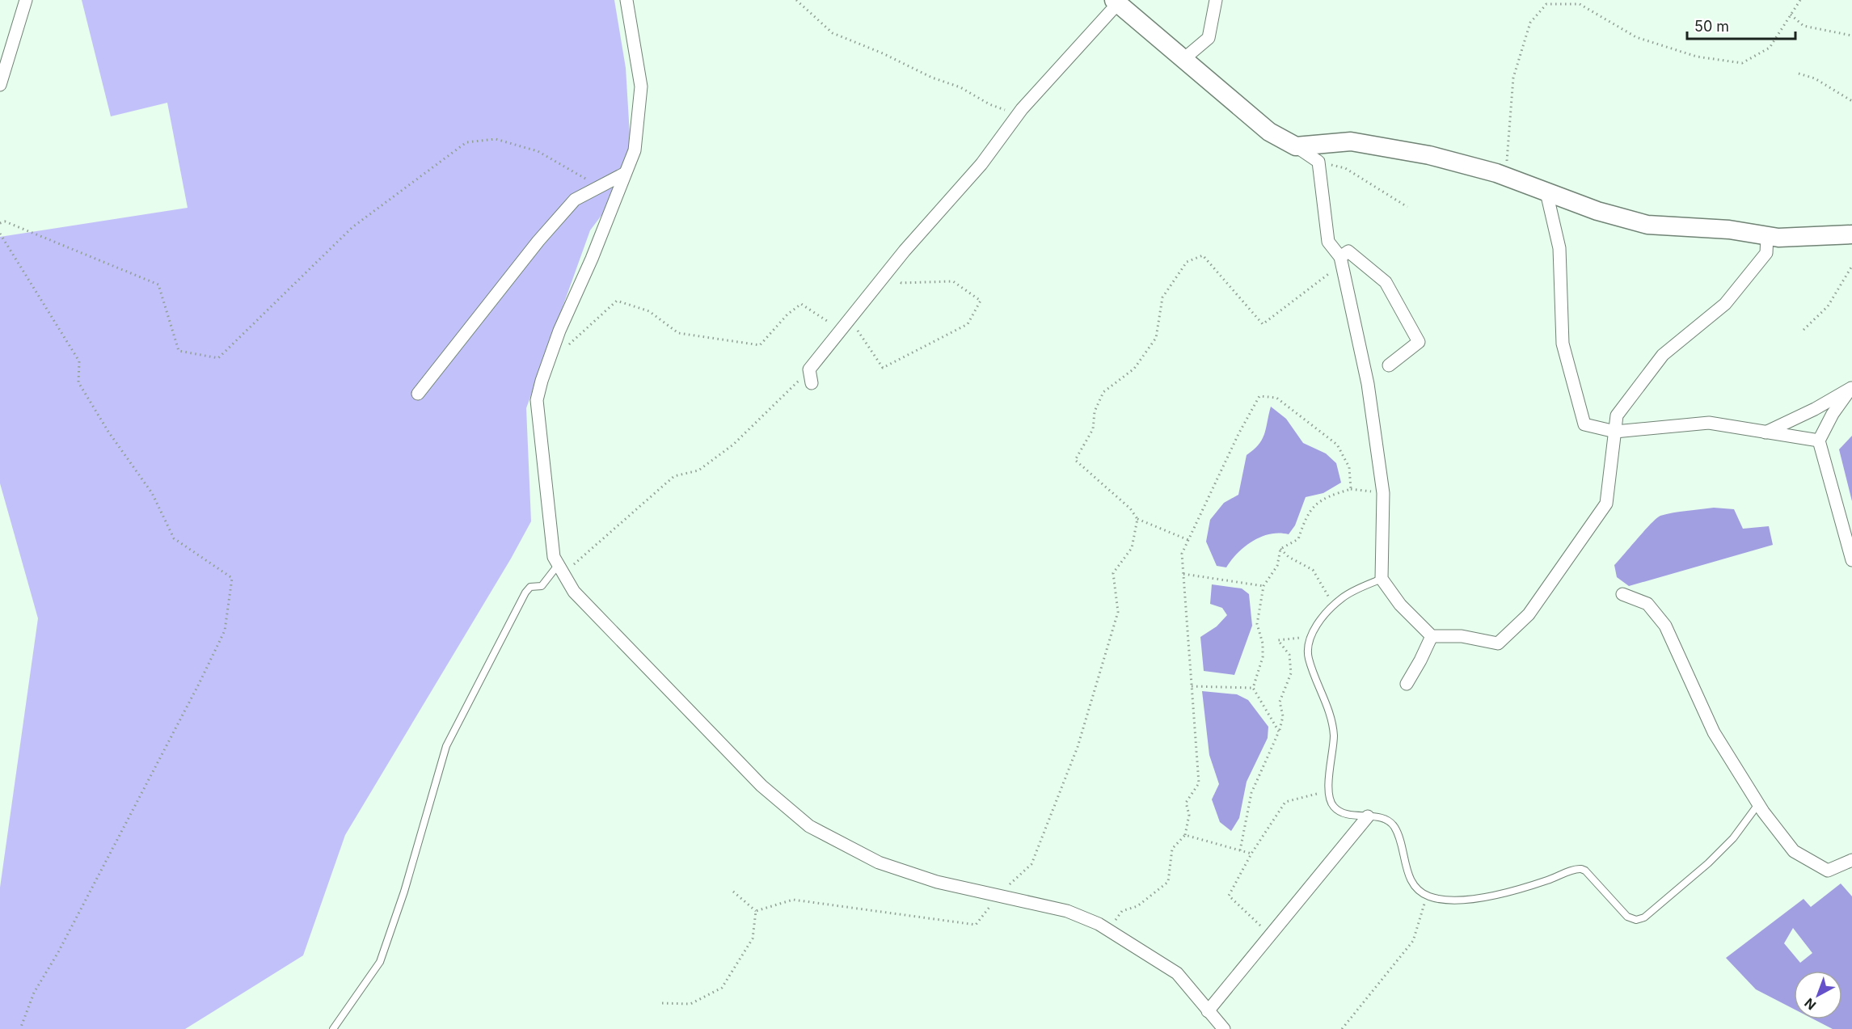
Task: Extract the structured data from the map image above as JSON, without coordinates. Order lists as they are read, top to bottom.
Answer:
{
  "scale_bar": "50 m",
  "north": "bottom left"
}
